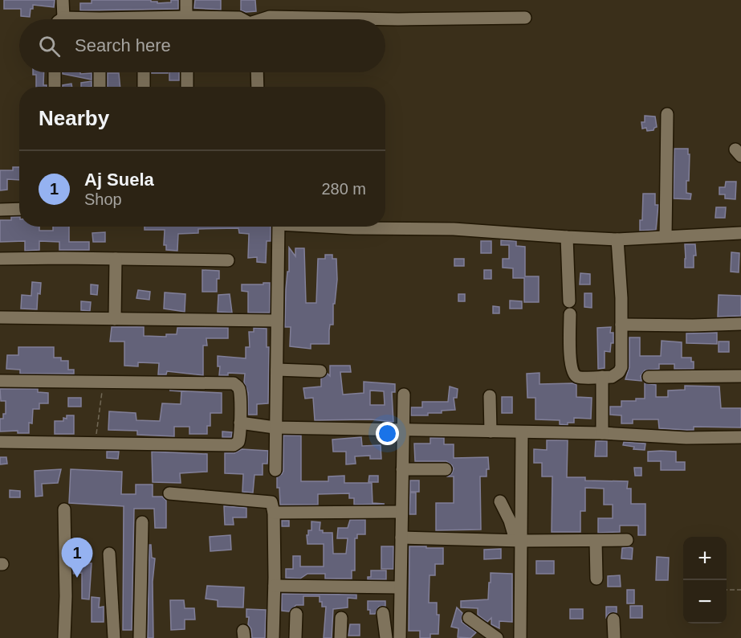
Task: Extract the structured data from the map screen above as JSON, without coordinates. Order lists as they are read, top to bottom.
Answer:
{
  "page": {
    "search": "Search here",
    "heading": "Nearby",
    "list": [
      {
        "mark": "1",
        "name": "Aj Suela",
        "note": "Shop",
        "value": "280 m"
      }
    ],
    "map_buttons": ["+", "−"],
    "pins": "1"
  }
}
